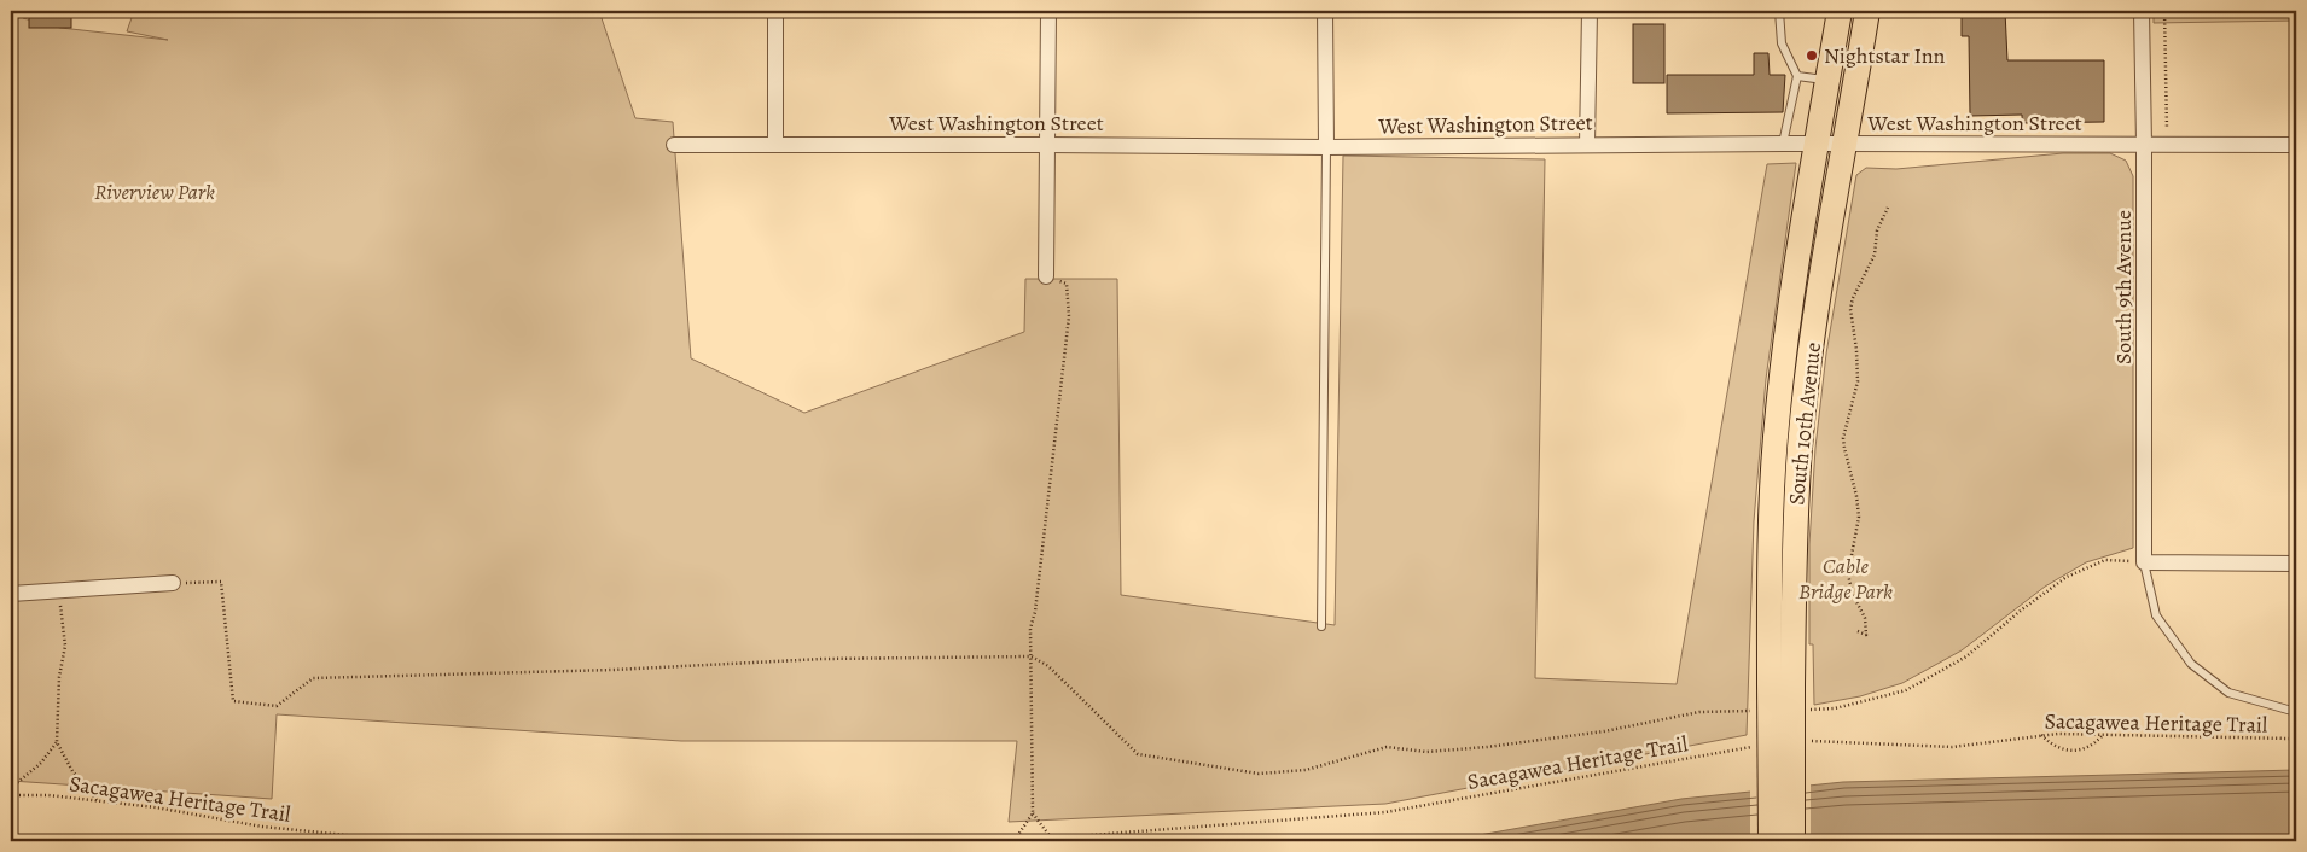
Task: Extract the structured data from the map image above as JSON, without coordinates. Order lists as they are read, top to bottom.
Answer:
{
  "streets": {
    "main road": ["South 10th Avenue"],
    "street": ["West Washington Street", "South 9th Avenue"],
    "path": ["Sacagawea Heritage Trail"]
  },
  "crossings": [
    ["West Washington Street", "South 9th Avenue"],
    ["West Washington Street", "South 10th Avenue"]
  ],
  "parks": ["Riverview Park", "Cable Bridge Park"],
  "places": ["Nightstar Inn"]
}
